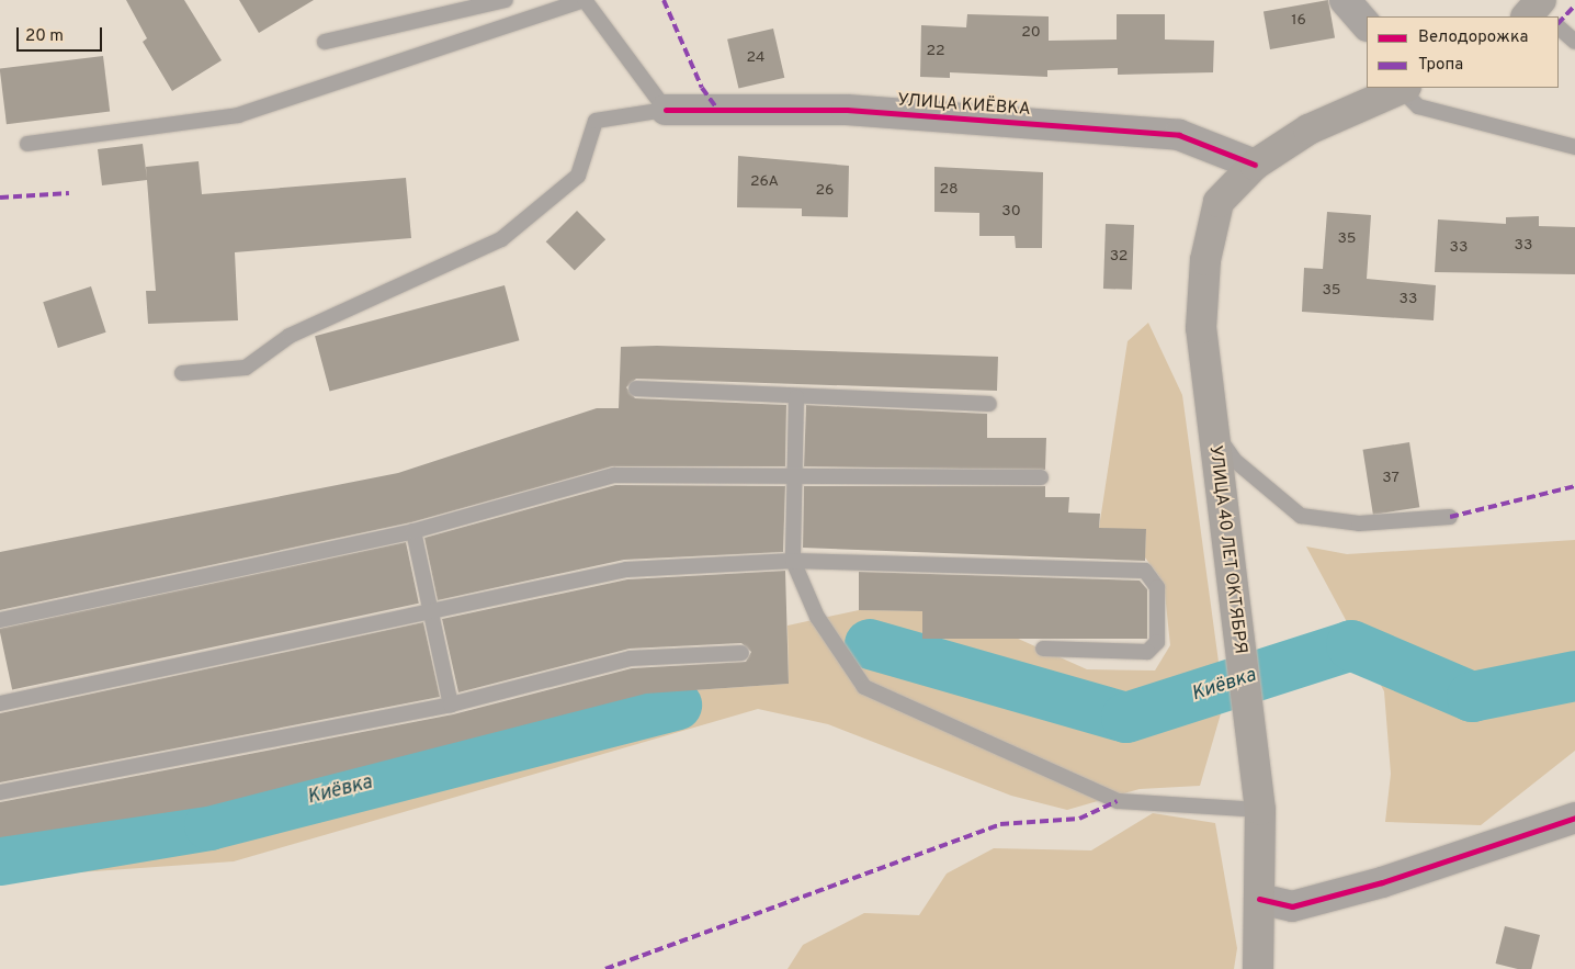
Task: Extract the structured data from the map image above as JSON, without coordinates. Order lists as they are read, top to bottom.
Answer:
{
  "streets": {
    "main road": ["УЛИЦА 40 ЛЕТ ОКТЯБРЯ"],
    "street": ["УЛИЦА КИЁВКА"]
  },
  "crossings": [
    ["УЛИЦА КИЁВКА", "УЛИЦА 40 ЛЕТ ОКТЯБРЯ"]
  ],
  "water": ["Киёвка"],
  "house_numbers": [
    "16",
    "20",
    "22",
    "24",
    "26А",
    "28",
    "26",
    "30",
    "35",
    "33",
    "33",
    "32",
    "35",
    "33",
    "37"
  ],
  "legend": ["Велодорожка", "Тропа"],
  "scale_bar": "20 m"
}
